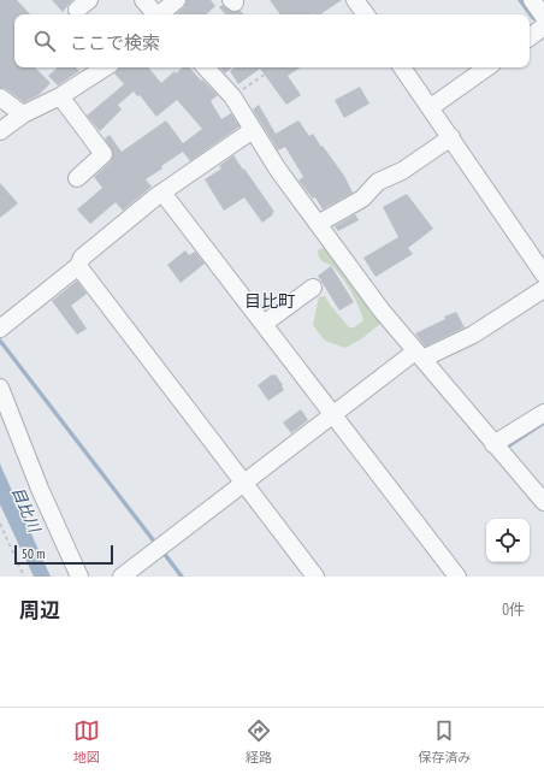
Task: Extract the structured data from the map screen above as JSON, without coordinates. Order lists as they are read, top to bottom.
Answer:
{
  "districts": ["目比町"],
  "water": ["目比川"],
  "scale_bar": "50 m",
  "page": {
    "search": "ここで検索",
    "scale": "50 m",
    "heading": ["周辺", "0件"],
    "nav": ["地図", "経路", "保存済み"]
  }
}
